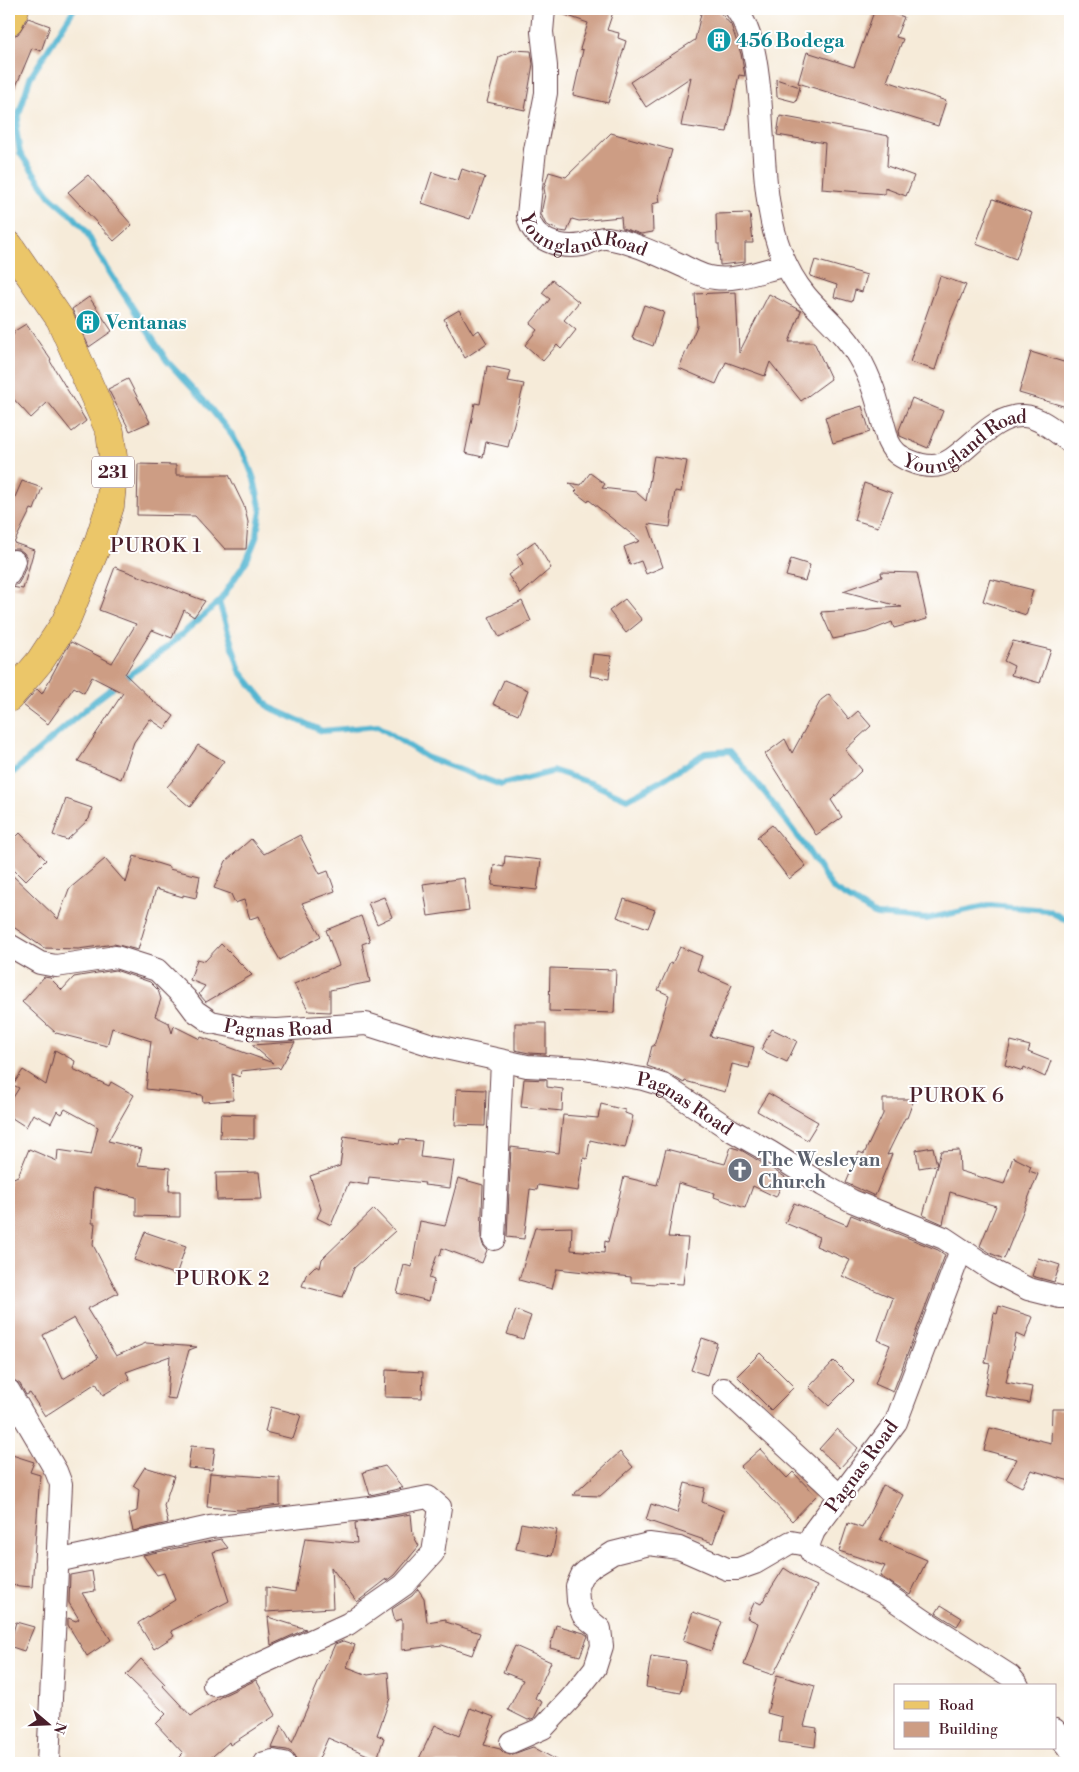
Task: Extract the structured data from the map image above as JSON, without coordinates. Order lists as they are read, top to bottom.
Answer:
{
  "streets": {
    "main road": ["231"],
    "street": ["Youngland Road", "Pagnas Road"]
  },
  "districts": ["PUROK 1", "PUROK 6", "PUROK 2"],
  "places": {
    "building": ["456 Bodega", "Ventanas"],
    "church": ["The Wesleyan Church"]
  },
  "legend": ["Road", "Building"],
  "north": "right"
}
